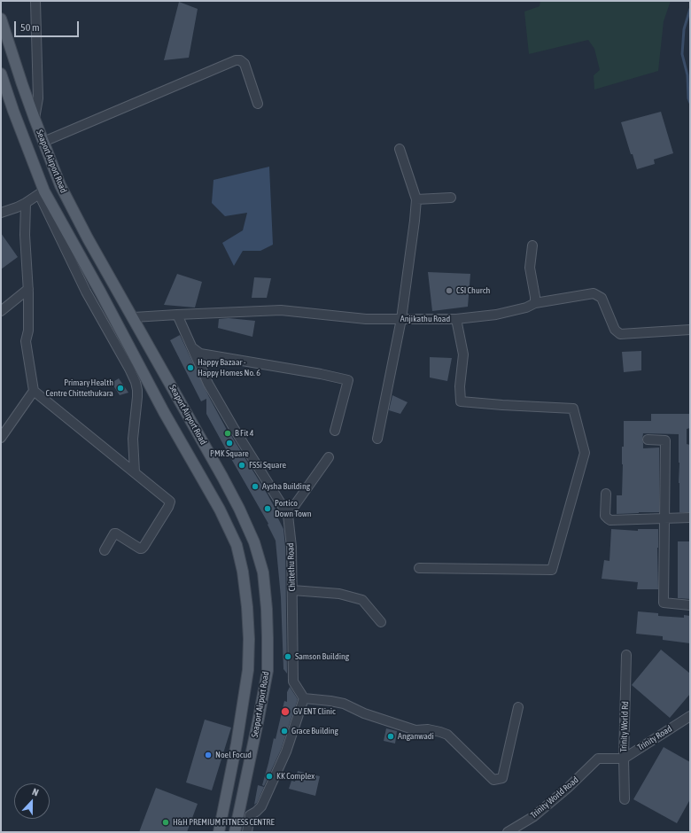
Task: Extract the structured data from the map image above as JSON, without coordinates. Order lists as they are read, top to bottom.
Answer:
{
  "streets": {
    "main road": ["Seaport Airport Road"],
    "street": [
      "Anjikathu Road",
      "Chittethu Road",
      "Trinity World Rd",
      "Trinity Road",
      "Trinity World Road"
    ]
  },
  "crossings": [
    ["Seaport Airport Road", "Anjikathu Road"],
    ["Anjikathu Road", "Chittethu Road"],
    ["Trinity World Rd", "Trinity Road"],
    ["Trinity World Rd", "Trinity World Road"],
    ["Trinity Road", "Trinity World Road"]
  ],
  "places": [
    "CSI Church",
    "Happy Bazaar - Happy Homes No. 6",
    "Primary Health Centre Chittethukara",
    "B Fit 4",
    "PMK Square",
    "FSSi Square",
    "Aysha Building",
    "Portico Down Town",
    "Samson Building",
    "GV ENT Clinic",
    "Grace Building",
    "Anganwadi",
    "Noel Focud",
    "KK Complex",
    "H&H PREMIUM FITNESS CENTRE"
  ],
  "scale_bar": "50 m",
  "north": "top"
}
